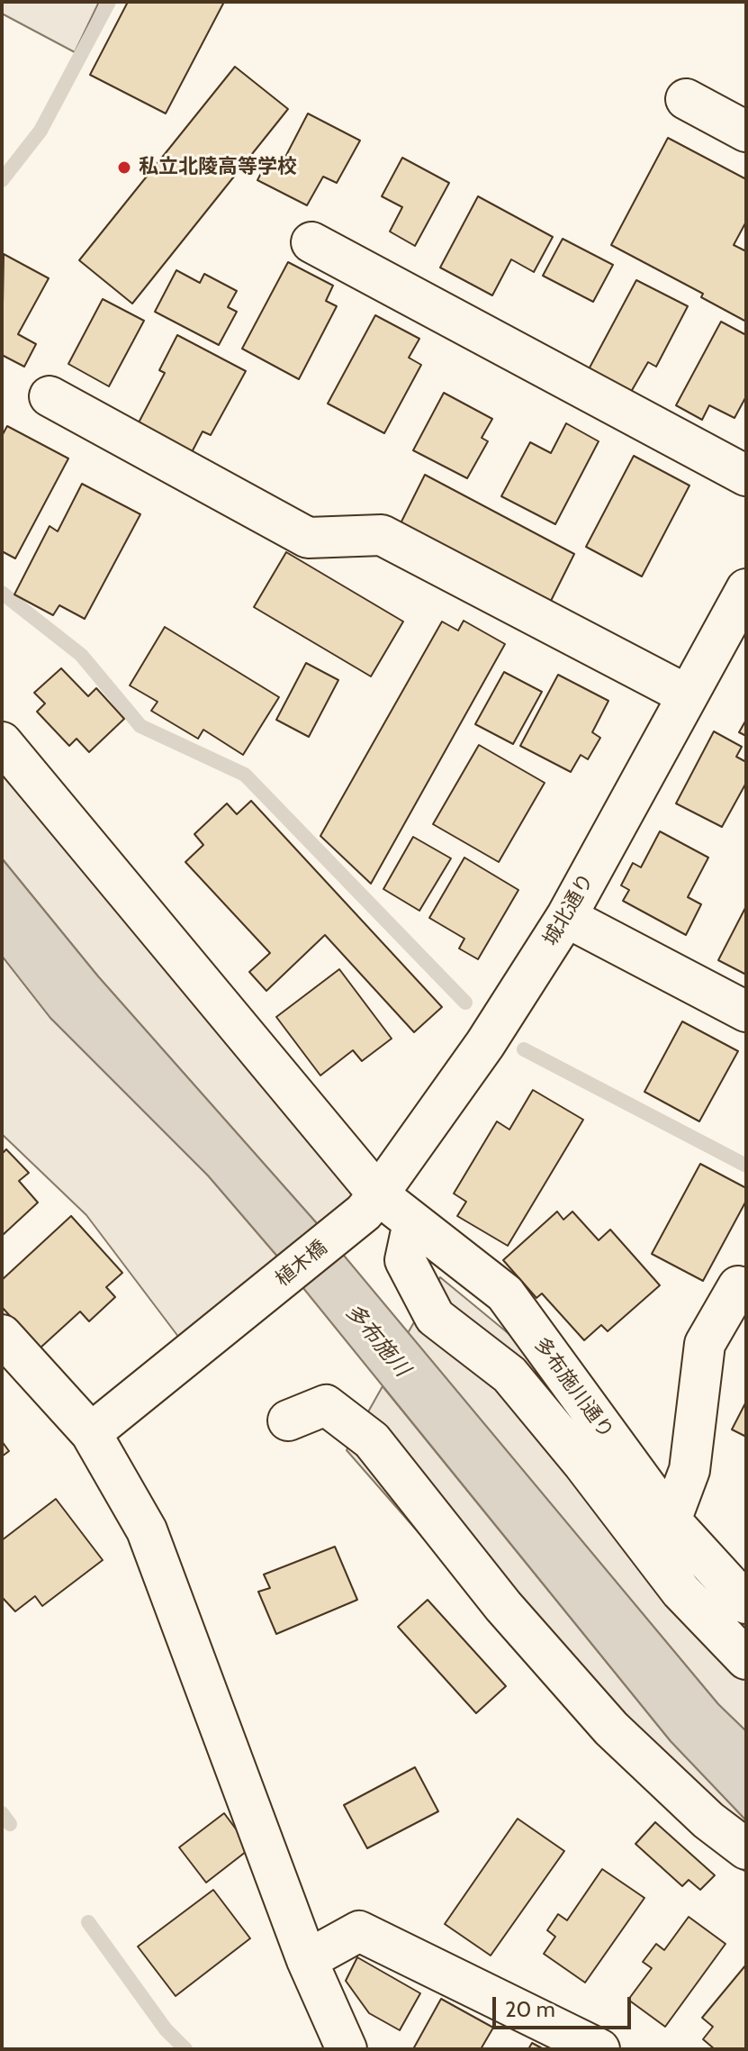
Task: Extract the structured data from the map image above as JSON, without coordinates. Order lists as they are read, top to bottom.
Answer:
{
  "streets": {
    "street": ["城北通り", "植木橋", "多布施川通り"]
  },
  "crossings": [
    ["城北通り", "植木橋"],
    ["城北通り", "多布施川通り"],
    ["植木橋", "多布施川通り"]
  ],
  "water": ["多布施川"],
  "places": ["私立北陵高等学校"],
  "scale_bar": "20 m"
}
